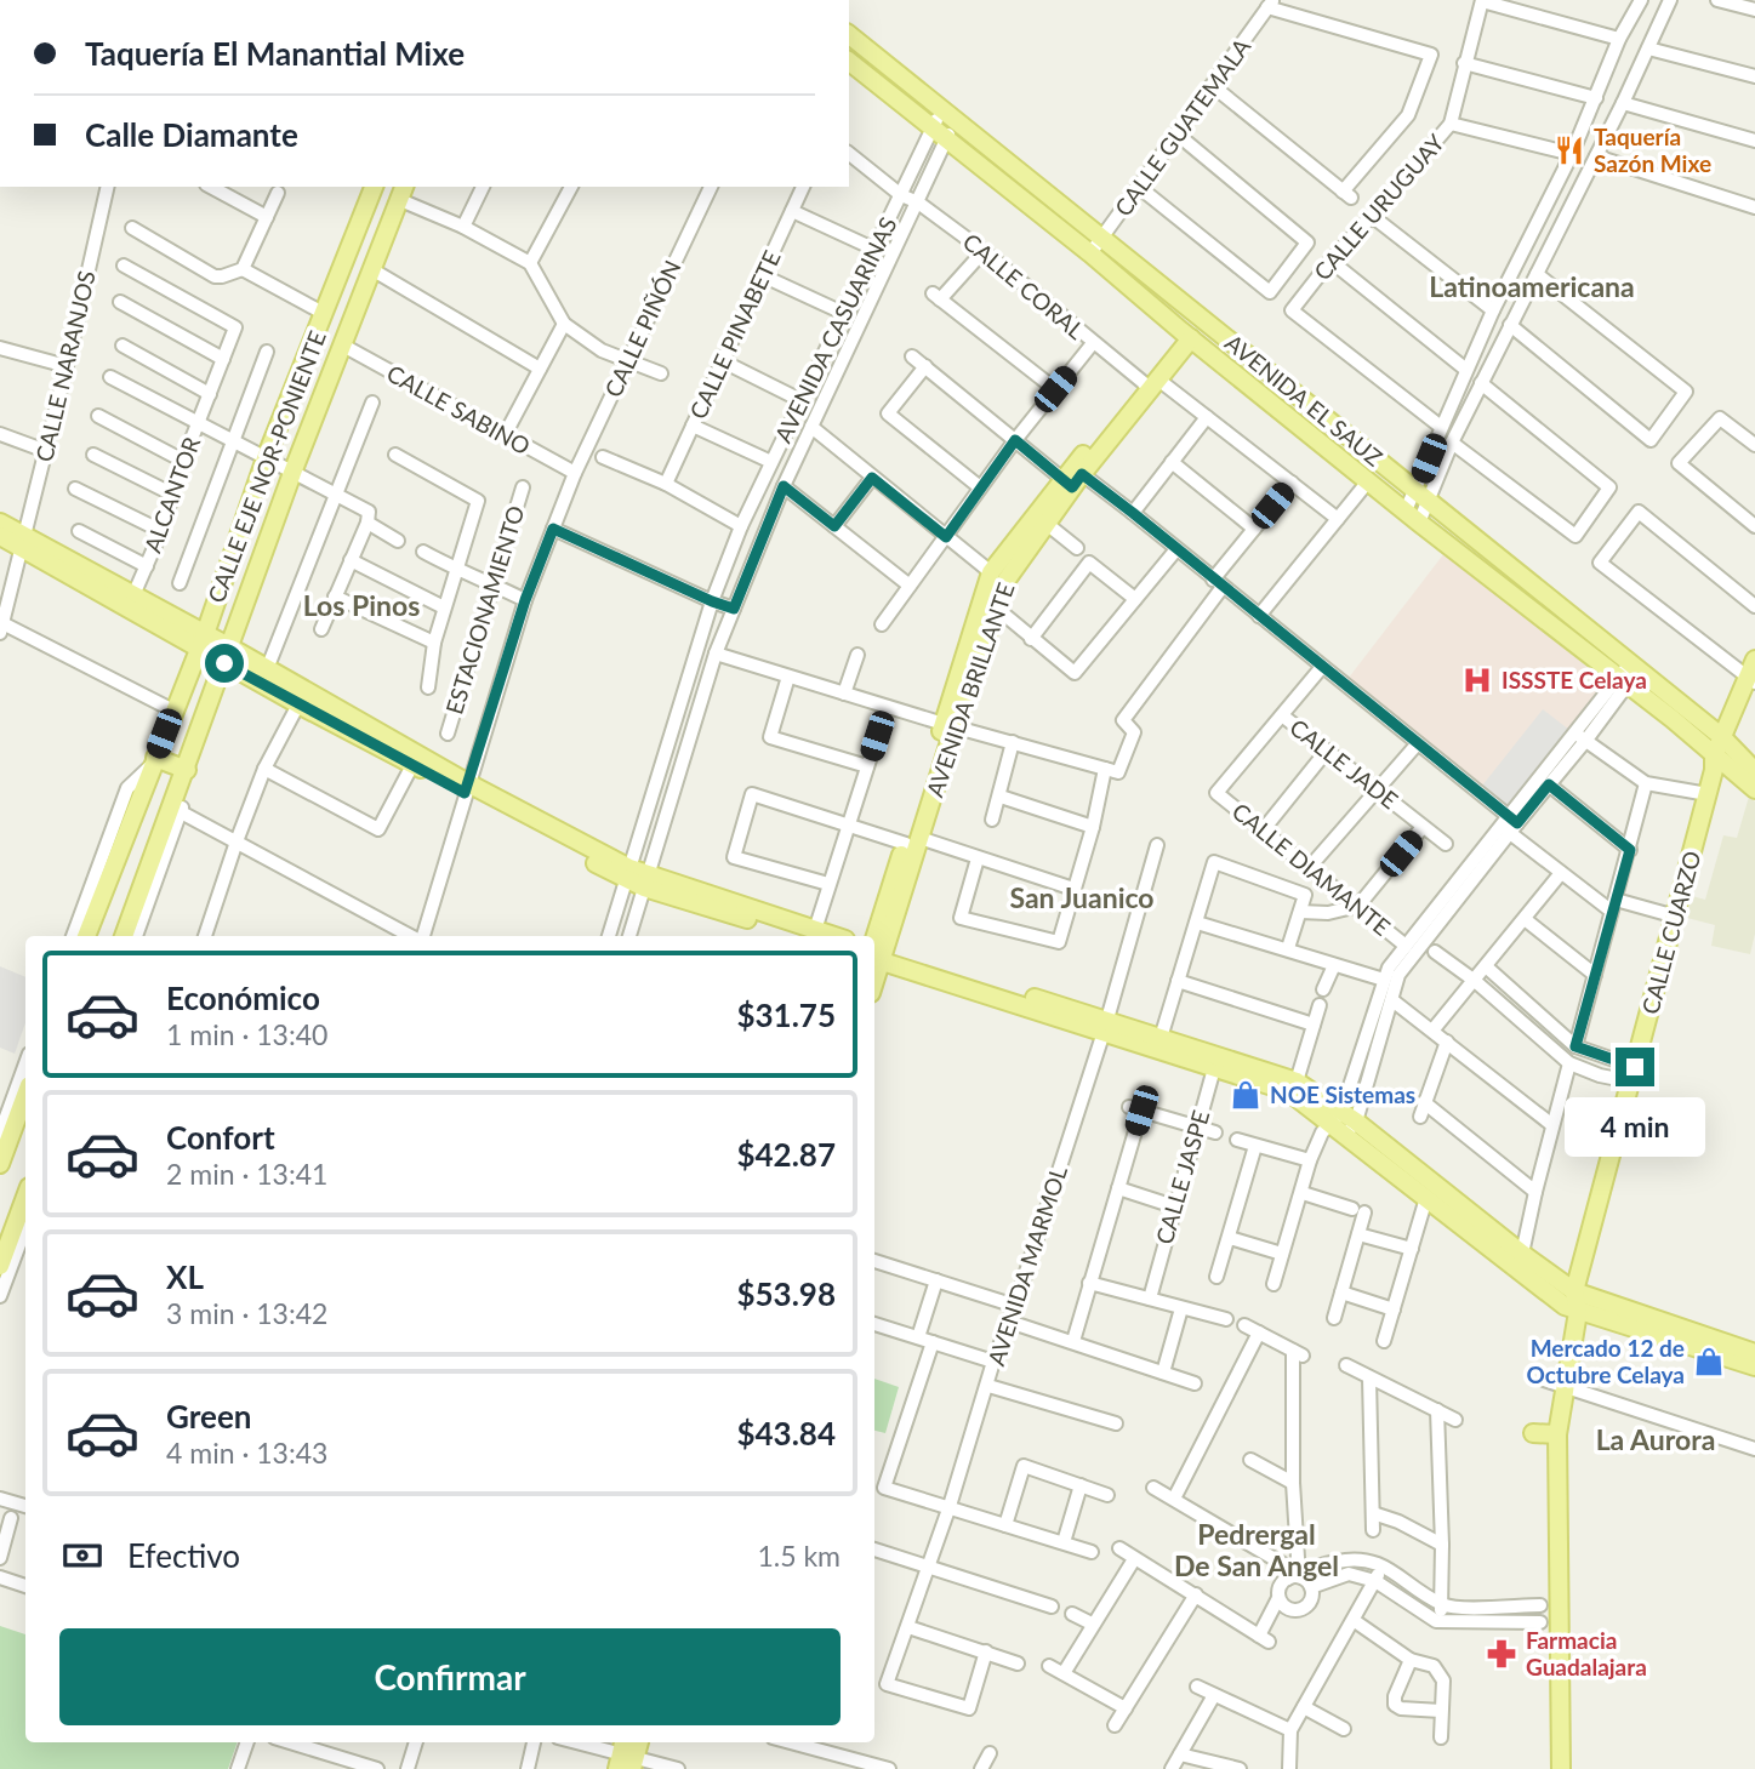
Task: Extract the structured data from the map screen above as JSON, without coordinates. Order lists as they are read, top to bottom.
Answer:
{
  "streets": {
    "main road": [
      "AVENIDA EL SAUZ",
      "CALLE EJE NOR-PONIENTE",
      "AVENIDA BRILLANTE",
      "CALLE CUARZO"
    ],
    "street": [
      "CALLE GUATEMALA",
      "CALLE URUGUAY",
      "CALLE CORAL",
      "CALLE PIÑÓN",
      "AVENIDA CASUARINAS",
      "CALLE PINABETE",
      "CALLE NARANJOS",
      "CALLE SABINO",
      "ALCANTOR",
      "ESTACIONAMIENTO",
      "CALLE JADE",
      "CALLE DIAMANTE",
      "CALLE JASPE",
      "AVENIDA MARMOL"
    ]
  },
  "crossings": [
    ["CALLE GUATEMALA", "CALLE URUGUAY"],
    ["CALLE GUATEMALA", "AVENIDA EL SAUZ"],
    ["CALLE CORAL", "AVENIDA CASUARINAS"],
    ["CALLE CORAL", "AVENIDA BRILLANTE"],
    ["CALLE PIÑÓN", "CALLE SABINO"],
    ["AVENIDA CASUARINAS", "AVENIDA EL SAUZ"],
    ["AVENIDA EL SAUZ", "AVENIDA BRILLANTE"],
    ["AVENIDA EL SAUZ", "CALLE CUARZO"],
    ["CALLE SABINO", "CALLE EJE NOR-PONIENTE"],
    ["CALLE JADE", "CALLE DIAMANTE"]
  ],
  "districts": [
    "Latinoamericana",
    "Los Pinos",
    "San Juanico",
    "La Aurora",
    "Pedrergal De San Angel"
  ],
  "places": {
    "restaurant": ["Taquería Sazón Mixe"],
    "hospital": ["ISSSTE Celaya"],
    "shop": ["NOE Sistemas", "Mercado 12 de Octubre Celaya"],
    "pharmacy": ["Farmacia Guadalajara"]
  },
  "page": {
    "banner": ["Taquería El Manantial Mixe", "Calle Diamante"],
    "list": [
      {
        "name": "Económico",
        "note": "1 min · 13:40",
        "value": "$31.75"
      },
      {
        "name": "Confort",
        "note": "2 min · 13:41",
        "value": "$42.87"
      },
      {
        "name": "XL",
        "note": "3 min · 13:42",
        "value": "$53.98"
      },
      {
        "name": "Green",
        "note": "4 min · 13:43",
        "value": "$43.84"
      }
    ],
    "bubble": "4 min",
    "pay": ["Efectivo", "1.5 km"],
    "buttons": "Confirmar"
  }
}
